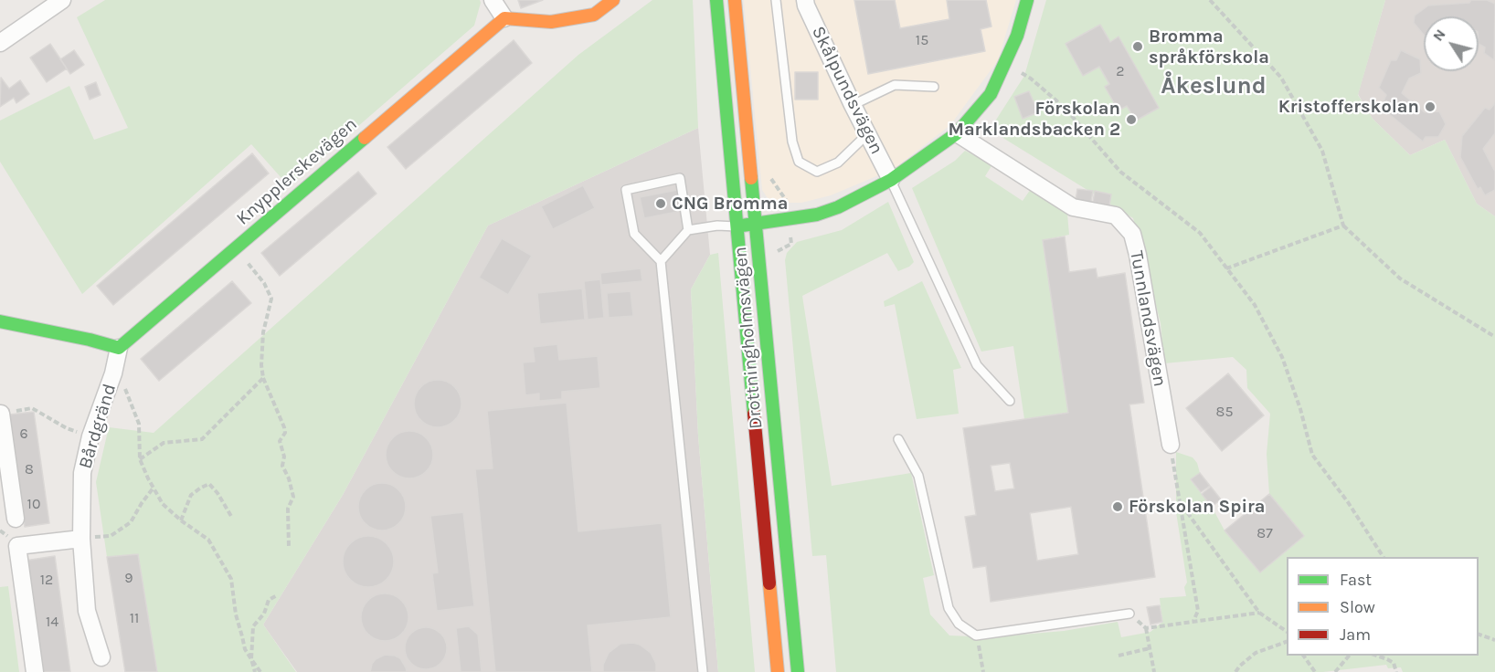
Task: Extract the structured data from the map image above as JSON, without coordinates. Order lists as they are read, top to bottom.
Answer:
{
  "streets": {
    "main road": ["Knypplerskevägen", "Drottningholmsvägen"],
    "street": ["Skålpundsvägen", "Tunnlandsvägen", "Bårdgränd"]
  },
  "crossings": [
    ["Knypplerskevägen", "Bårdgränd"]
  ],
  "districts": ["Åkeslund"],
  "places": [
    "Bromma språkförskola",
    "Kristofferskolan",
    "Förskolan Marklandsbacken 2",
    "CNG Bromma",
    "Förskolan Spira"
  ],
  "house_numbers": [
    "15",
    "2",
    "85",
    "6",
    "8",
    "10",
    "87",
    "9",
    "12",
    "11",
    "14"
  ],
  "legend": ["Fast", "Slow", "Jam"],
  "north": "top left"
}
